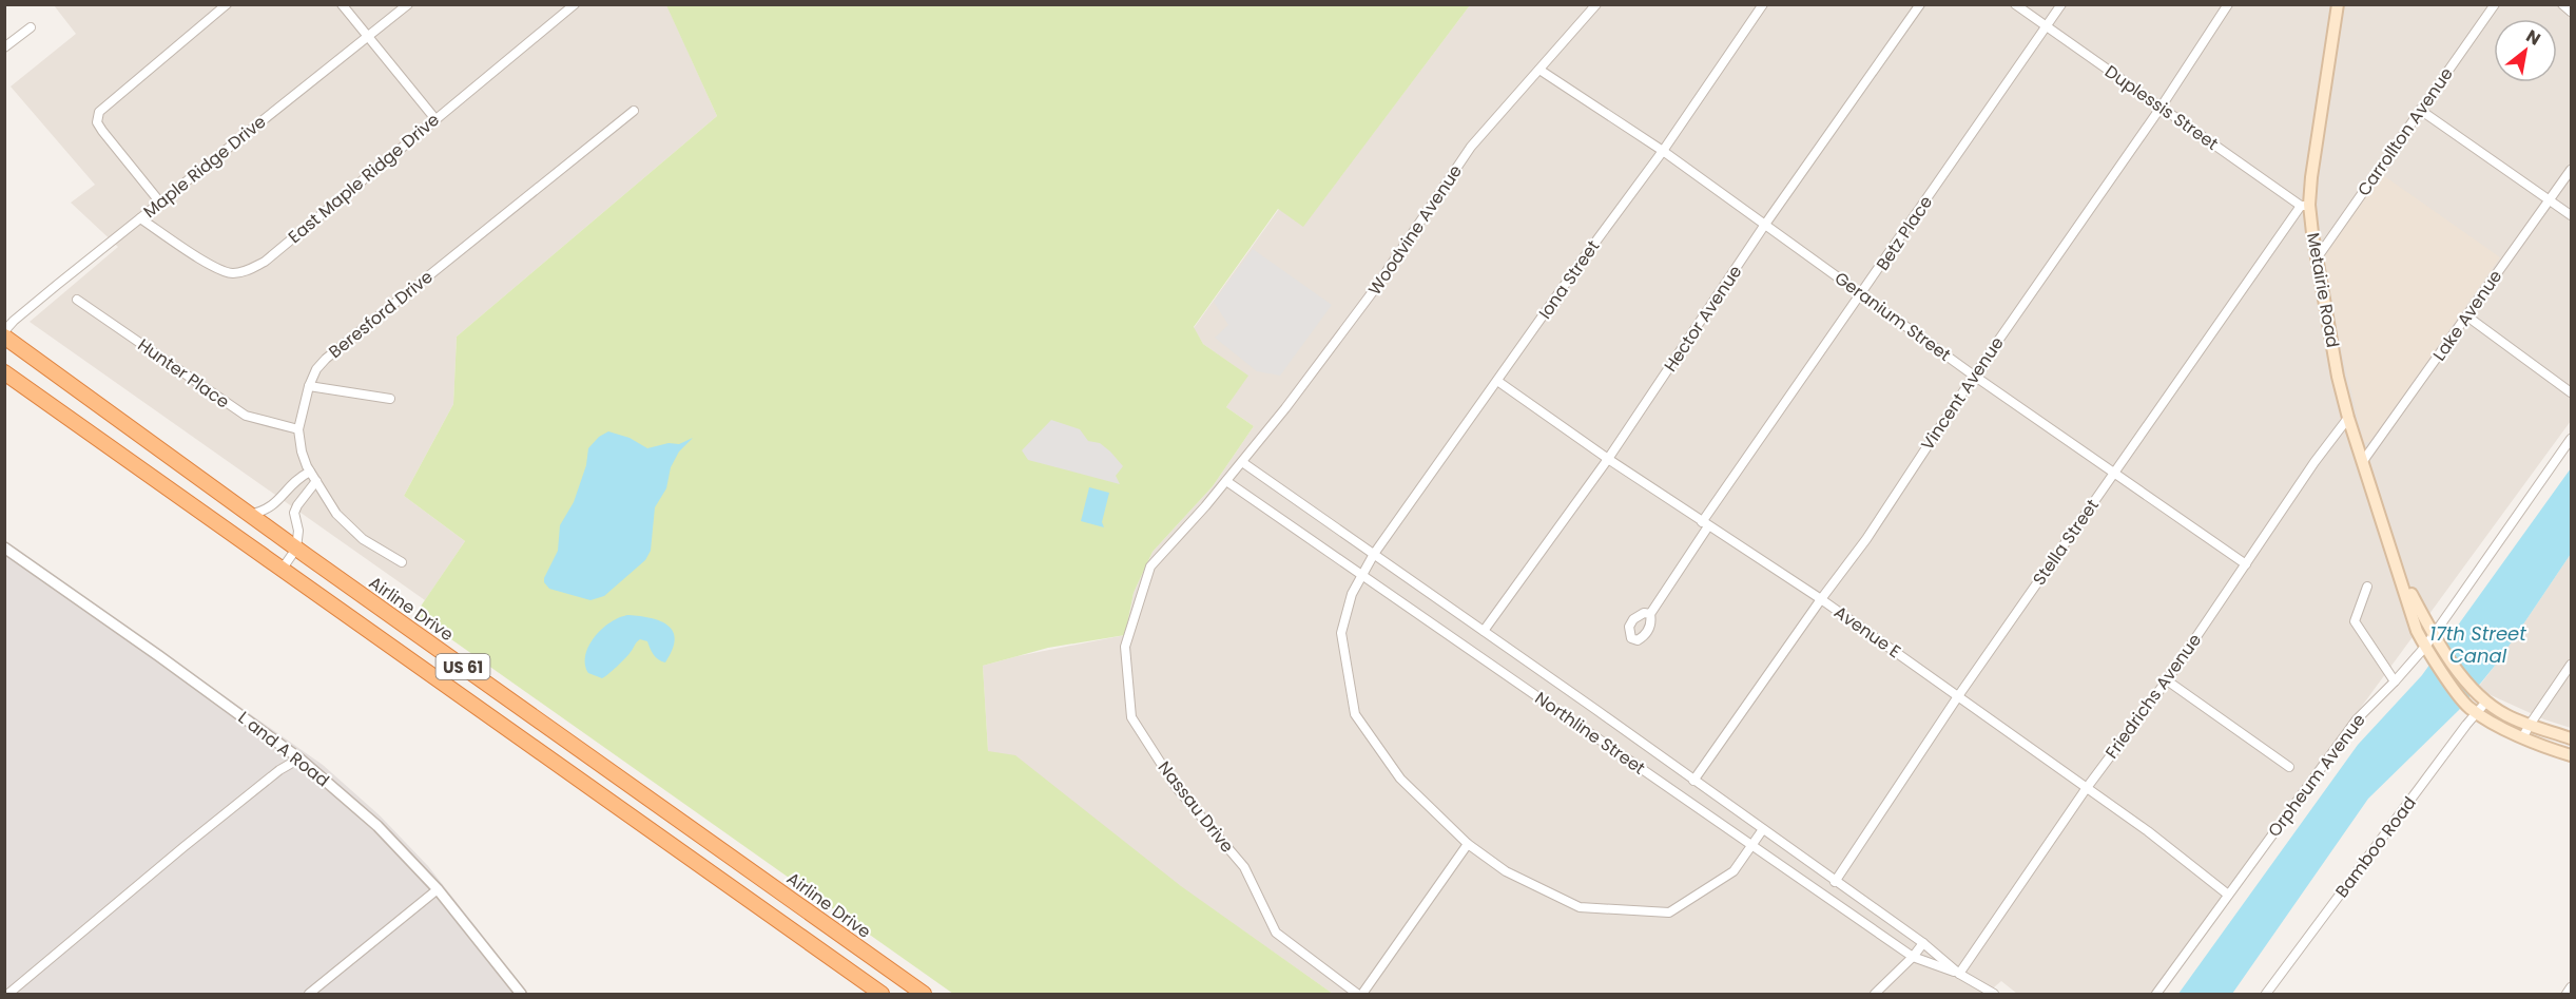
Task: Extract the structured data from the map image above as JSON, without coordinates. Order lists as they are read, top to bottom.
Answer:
{
  "streets": {
    "highway": ["Airline Drive", "US 61"],
    "main road": ["Metairie Road"],
    "street": [
      "Duplessis Street",
      "Carrollton Avenue",
      "Maple Ridge Drive",
      "East Maple Ridge Drive",
      "Woodvine Avenue",
      "Betz Place",
      "Iona Street",
      "Beresford Drive",
      "Lake Avenue",
      "Geranium Street",
      "Hector Avenue",
      "Hunter Place",
      "Vincent Avenue",
      "Stella Street",
      "Avenue E",
      "Friedrichs Avenue",
      "Northline Street",
      "L and A Road",
      "Orpheum Avenue",
      "Nassau Drive",
      "Bamboo Road"
    ]
  },
  "crossings": [
    ["Duplessis Street", "Betz Place"],
    ["Duplessis Street", "Metairie Road"],
    ["Duplessis Street", "Vincent Avenue"],
    ["Duplessis Street", "Stella Street"],
    ["Carrollton Avenue", "Metairie Road"],
    ["Maple Ridge Drive", "East Maple Ridge Drive"],
    ["Woodvine Avenue", "Geranium Street"],
    ["Woodvine Avenue", "Northline Street"],
    ["Woodvine Avenue", "Nassau Drive"],
    ["Betz Place", "Geranium Street"],
    ["Betz Place", "Avenue E"],
    ["Iona Street", "Geranium Street"],
    ["Iona Street", "Avenue E"],
    ["Iona Street", "Northline Street"],
    ["Metairie Road", "Lake Avenue"],
    ["Metairie Road", "Stella Street"],
    ["Metairie Road", "Friedrichs Avenue"],
    ["Metairie Road", "Orpheum Avenue"],
    ["Metairie Road", "Bamboo Road"],
    ["Beresford Drive", "Hunter Place"],
    ["Geranium Street", "Hector Avenue"],
    ["Geranium Street", "Vincent Avenue"],
    ["Geranium Street", "Stella Street"],
    ["Geranium Street", "Friedrichs Avenue"],
    ["Hector Avenue", "Avenue E"],
    ["Hector Avenue", "Northline Street"],
    ["Vincent Avenue", "Avenue E"],
    ["Vincent Avenue", "Northline Street"],
    ["Stella Street", "Avenue E"],
    ["Stella Street", "Northline Street"],
    ["Avenue E", "Friedrichs Avenue"],
    ["Avenue E", "Orpheum Avenue"],
    ["Friedrichs Avenue", "Northline Street"],
    ["Northline Street", "Nassau Drive"]
  ],
  "water": ["17th Street Canal"],
  "north": "top right"
}
